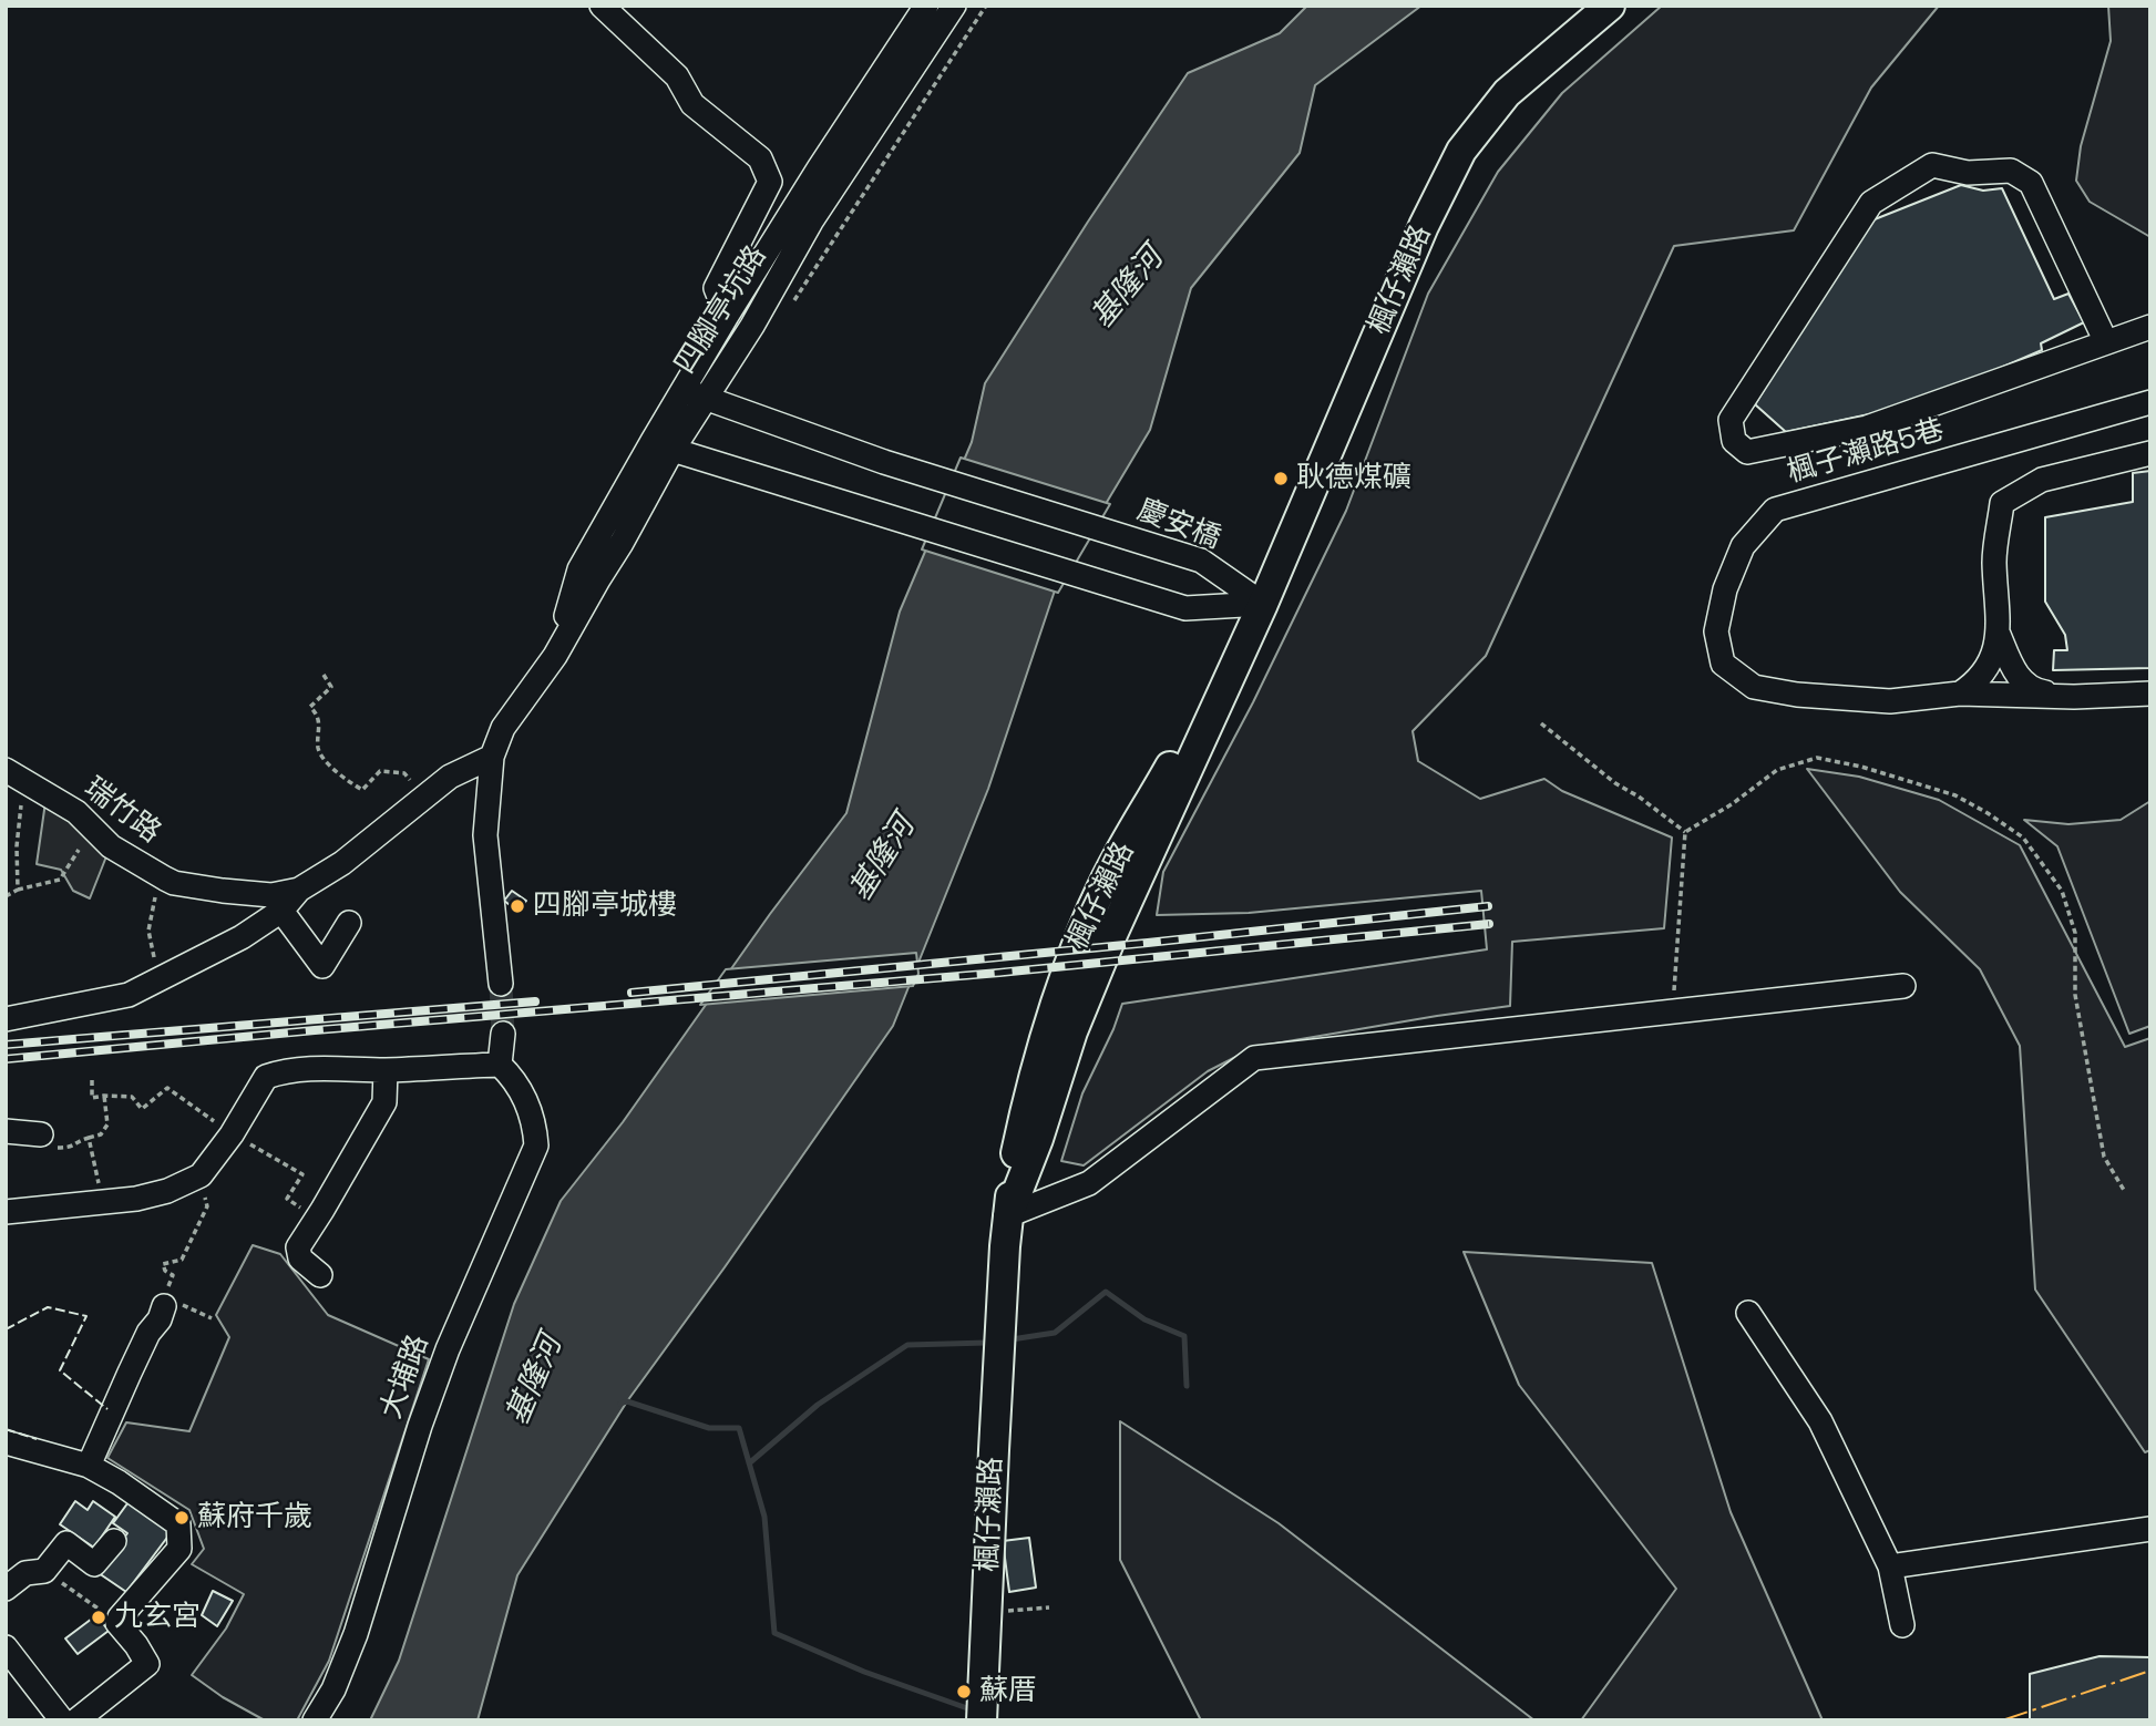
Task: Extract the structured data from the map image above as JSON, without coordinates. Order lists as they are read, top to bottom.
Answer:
{
  "streets": {
    "main road": ["楓仔瀨路"],
    "street": [
      "四腳亭坑路",
      "楓子瀨路5巷",
      "慶安橋",
      "瑞竹路",
      "大埔路"
    ]
  },
  "crossings": [
    ["楓仔瀨路", "慶安橋"],
    ["四腳亭坑路", "慶安橋"],
    ["四腳亭坑路", "瑞竹路"]
  ],
  "water": ["基隆河"],
  "places": [
    "耿德煤礦",
    "四腳亭城樓",
    "蘇府千歲",
    "九玄宮",
    "蘇厝"
  ]
}
